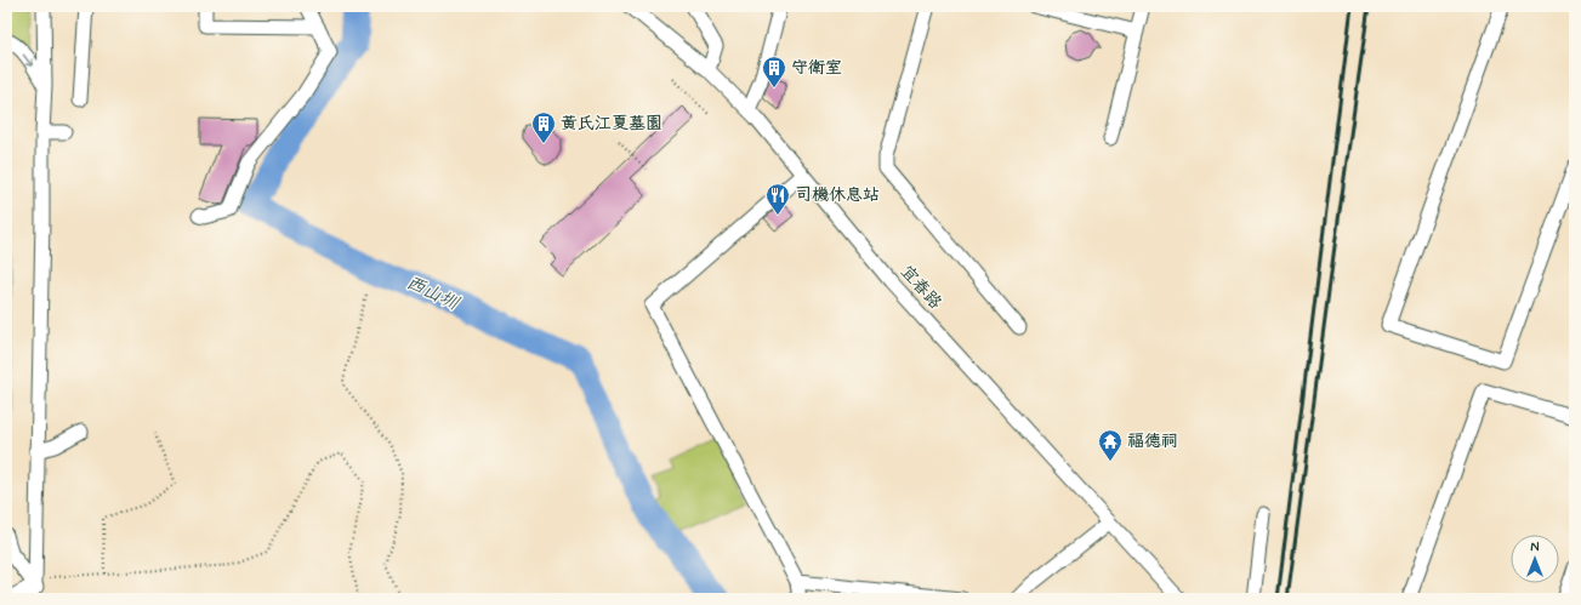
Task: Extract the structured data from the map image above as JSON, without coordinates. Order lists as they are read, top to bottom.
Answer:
{
  "streets": {
    "street": ["宜春路"]
  },
  "water": ["西山圳"],
  "places": {
    "building": ["守衛室", "黃氏江夏墓園"],
    "restaurant": ["司機休息站"],
    "temple": ["福德祠"]
  },
  "north": "top"
}
